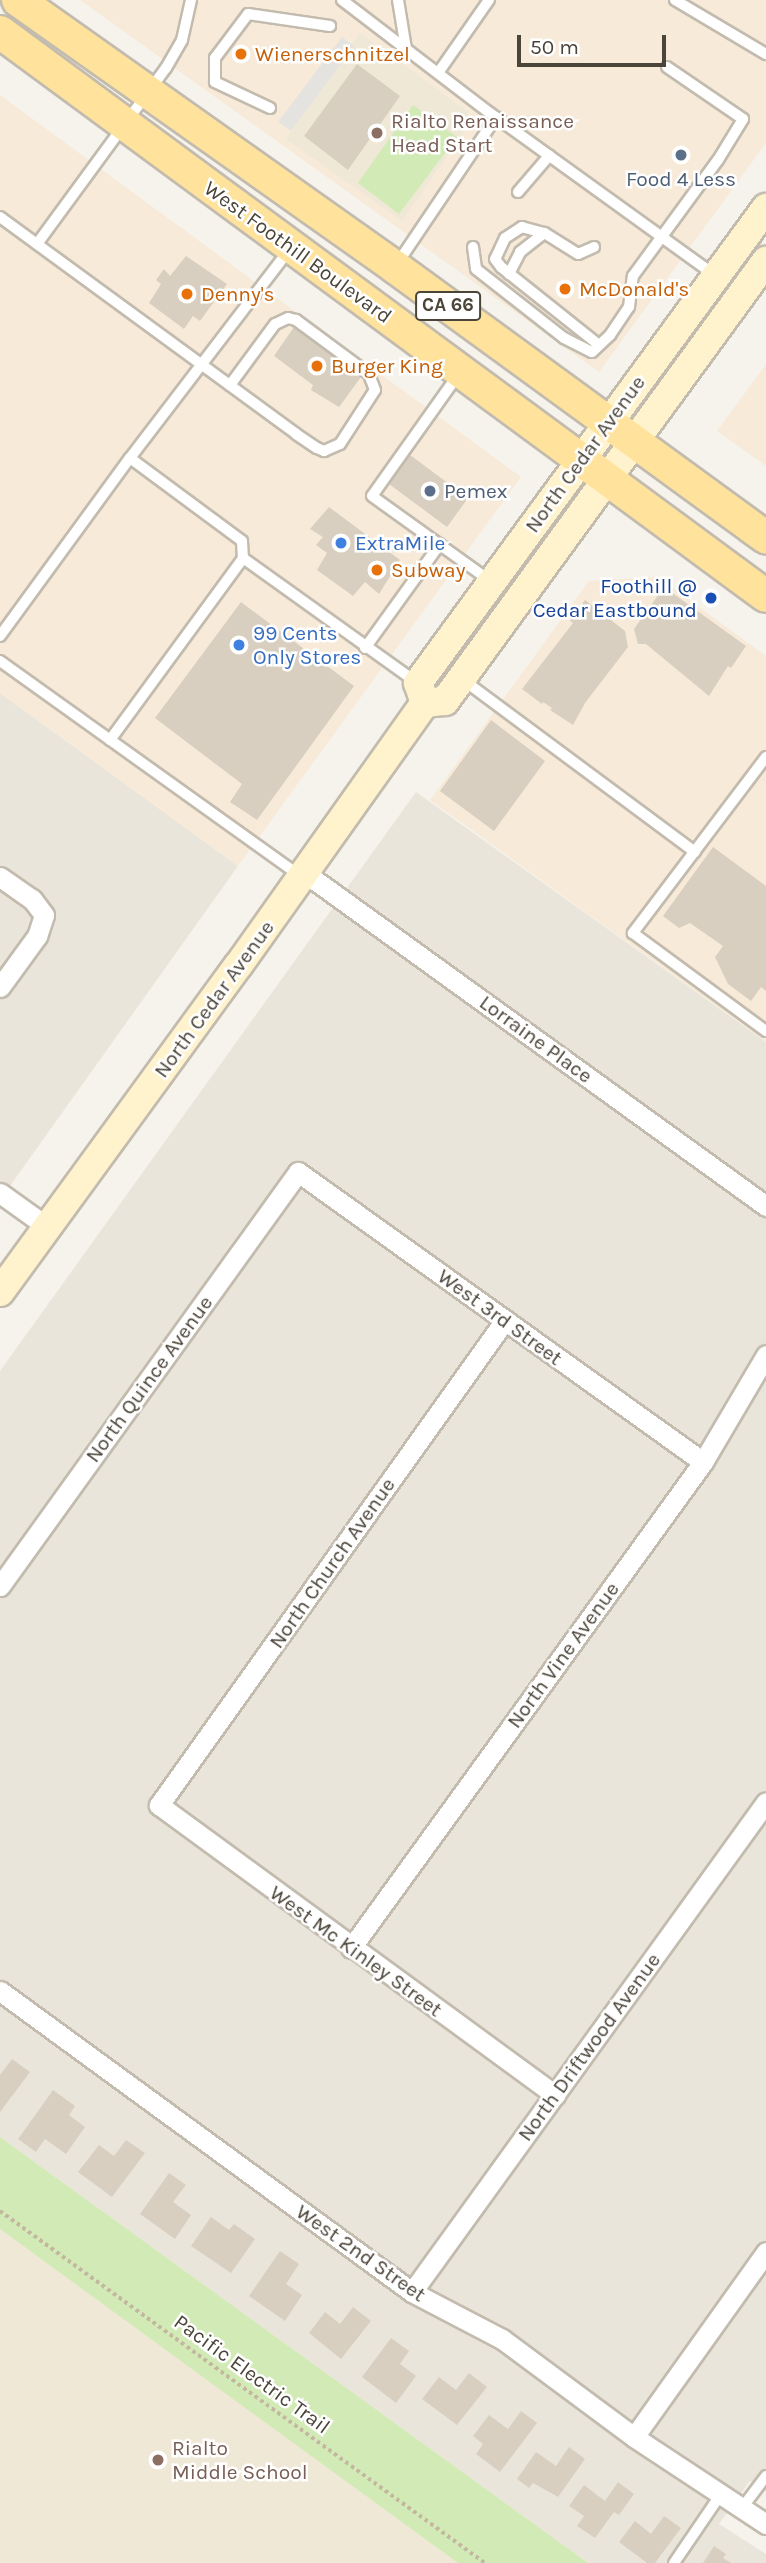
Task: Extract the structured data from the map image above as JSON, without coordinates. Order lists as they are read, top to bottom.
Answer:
{
  "streets": {
    "main road": ["West Foothill Boulevard", "CA 66", "North Cedar Avenue"],
    "street": [
      "Lorraine Place",
      "West 3rd Street",
      "North Quince Avenue",
      "North Church Avenue",
      "North Vine Avenue",
      "West Mc Kinley Street",
      "North Driftwood Avenue",
      "West 2nd Street"
    ],
    "path": ["Pacific Electric Trail"]
  },
  "crossings": [
    ["West Foothill Boulevard", "North Cedar Avenue"],
    ["North Cedar Avenue", "Lorraine Place"],
    ["West 3rd Street", "North Quince Avenue"],
    ["West 3rd Street", "North Church Avenue"],
    ["West 3rd Street", "North Vine Avenue"],
    ["North Church Avenue", "West Mc Kinley Street"],
    ["North Vine Avenue", "West Mc Kinley Street"],
    ["West Mc Kinley Street", "North Driftwood Avenue"],
    ["North Driftwood Avenue", "West 2nd Street"]
  ],
  "places": [
    "Wienerschnitzel",
    "Rialto Renaissance Head Start",
    "Food 4 Less",
    "McDonald's",
    "Denny's",
    "Burger King",
    "Pemex",
    "ExtraMile",
    "Subway",
    "Foothill @ Cedar Eastbound",
    "99 Cents Only Stores",
    "Rialto Middle School"
  ],
  "scale_bar": "50 m"
}
